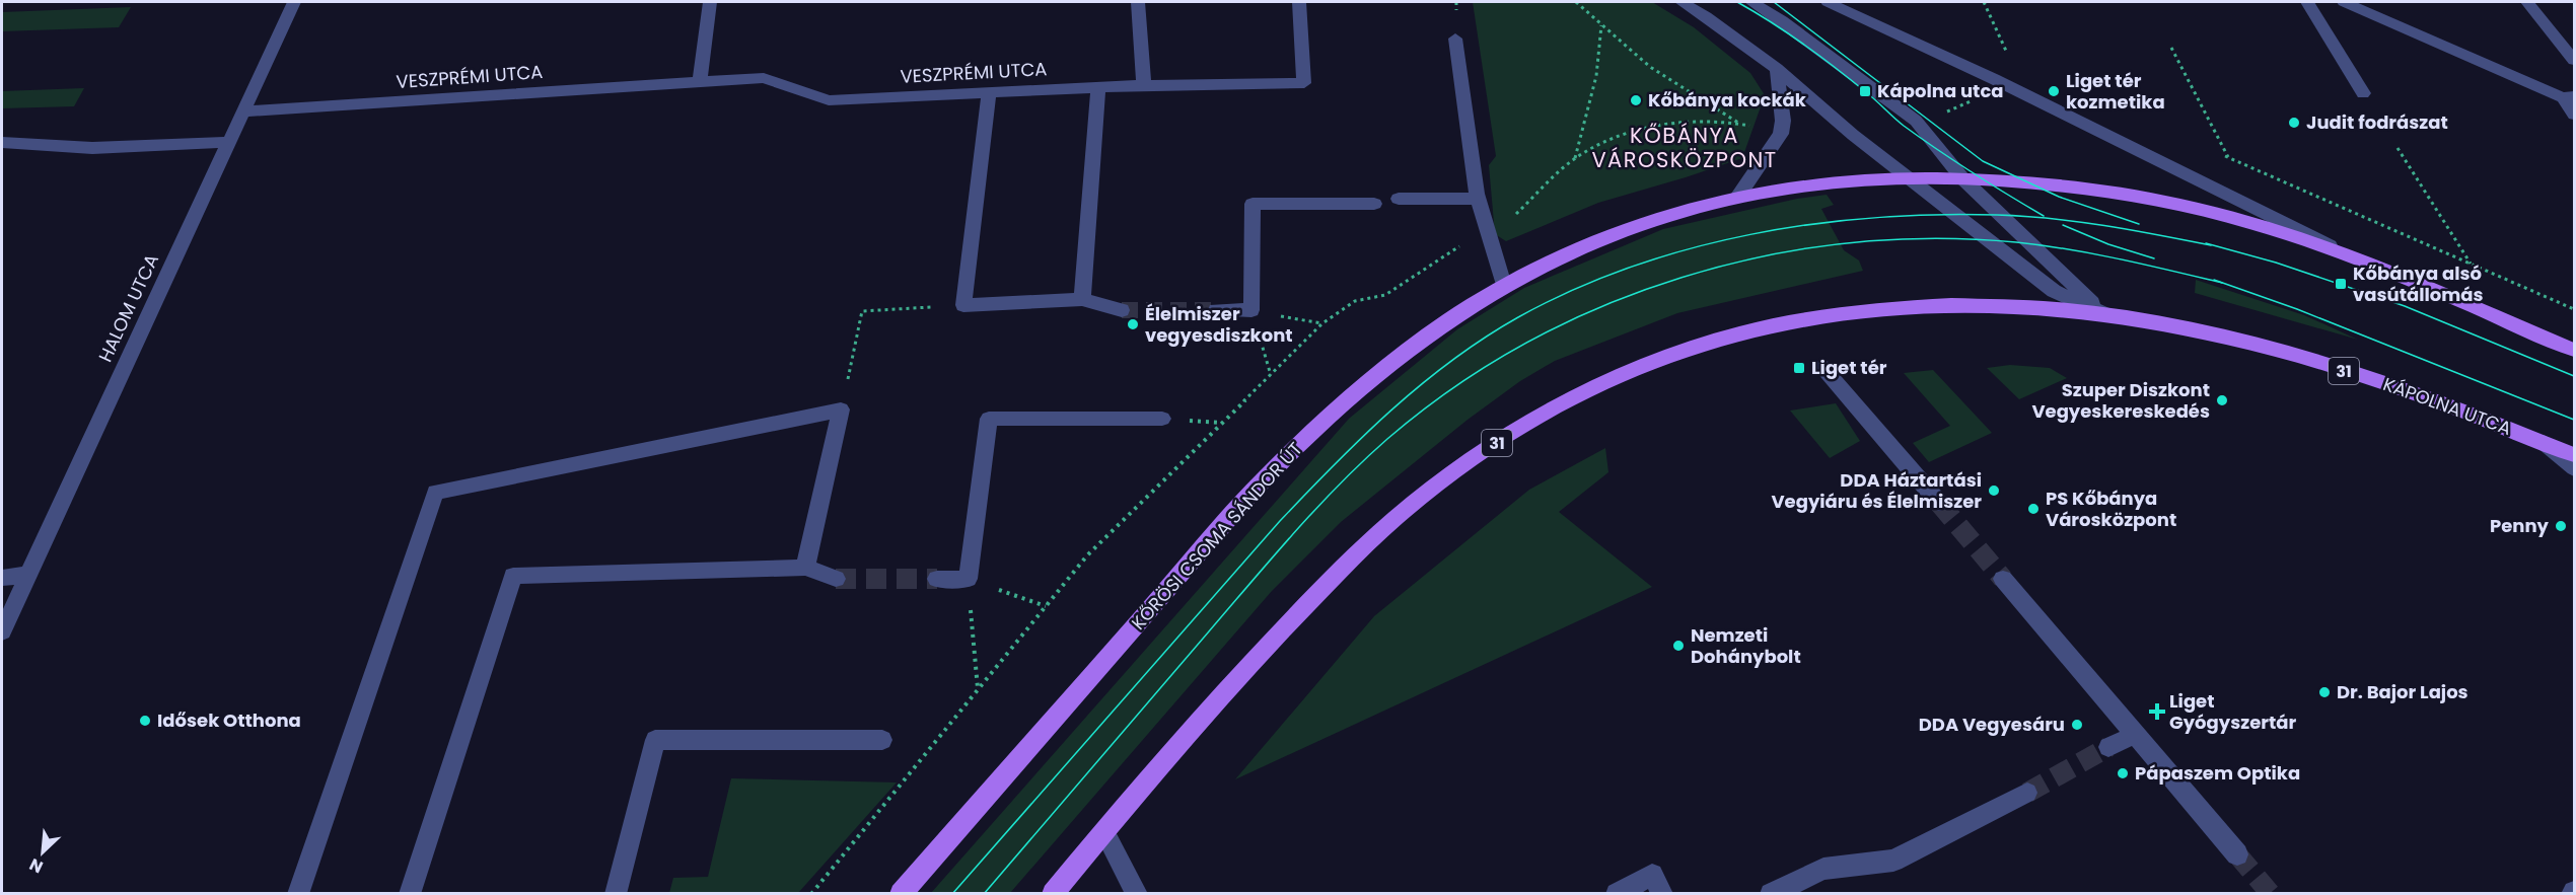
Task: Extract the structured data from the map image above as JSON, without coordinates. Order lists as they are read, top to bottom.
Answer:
{
  "streets": {
    "main road": ["31", "KÁPOLNA UTCA", "KŐRÖSI CSOMA SÁNDOR ÚT"],
    "street": ["VESZPRÉMI UTCA", "HALOM UTCA"]
  },
  "crossings": [
    ["VESZPRÉMI UTCA", "HALOM UTCA"],
    ["31", "KÁPOLNA UTCA"],
    ["KÁPOLNA UTCA", "KŐRÖSI CSOMA SÁNDOR ÚT"]
  ],
  "districts": ["KŐBÁNYA VÁROSKÖZPONT"],
  "places": {
    "transit": ["Kápolna utca", "Kőbánya alsó vasútállomás", "Liget tér"],
    "other": [
      "Liget tér kozmetika",
      "Kőbánya kockák",
      "Judit fodrászat",
      "Élelmiszer vegyesdiszkont",
      "Szuper Diszkont Vegyeskereskedés",
      "DDA Háztartási Vegyiáru és Élelmiszer",
      "PS Kőbánya Városközpont",
      "Penny",
      "Nemzeti Dohánybolt",
      "Dr. Bajor Lajos",
      "Idősek Otthona",
      "DDA Vegyesáru",
      "Pápaszem Optika"
    ],
    "health": ["Liget Gyógyszertár"]
  },
  "north": "bottom left"
}
